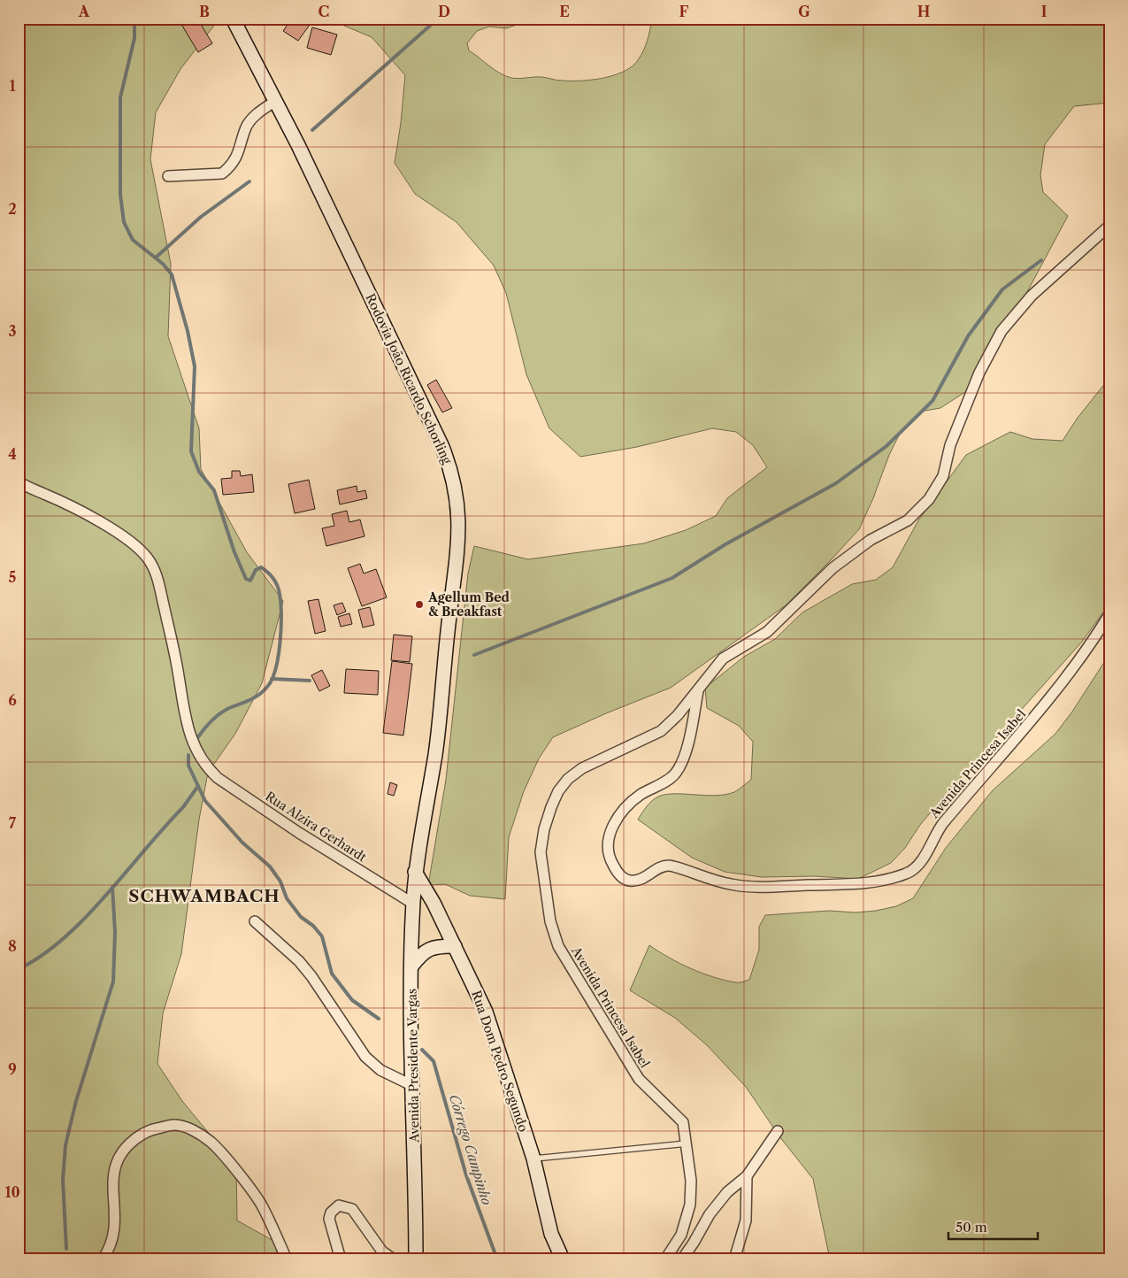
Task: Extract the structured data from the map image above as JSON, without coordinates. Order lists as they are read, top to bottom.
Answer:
{
  "streets": {
    "main road": ["Rodovia João Ricardo Schorling", "Rua Dom Pedro Segundo", "Avenida Presidente Vargas"],
    "street": ["Avenida Princesa Isabel", "Rua Alzira Gerhardt"]
  },
  "crossings": [
    ["Rodovia João Ricardo Schorling", "Rua Dom Pedro Segundo"],
    ["Rodovia João Ricardo Schorling", "Avenida Presidente Vargas"],
    ["Rua Alzira Gerhardt", "Avenida Presidente Vargas"],
    ["Rua Dom Pedro Segundo", "Avenida Presidente Vargas"]
  ],
  "districts": ["SCHWAMBACH"],
  "water": ["Córrego Campinho"],
  "places": ["Agellum Bed & Breakfast"],
  "scale_bar": "50 m",
  "grid": {
    "columns": [
      "A",
      "B",
      "C",
      "D",
      "E",
      "F",
      "G",
      "H",
      "I"
    ],
    "rows": [
      "1",
      "2",
      "3",
      "4",
      "5",
      "6",
      "7",
      "8",
      "9",
      "10"
    ]
  }
}
